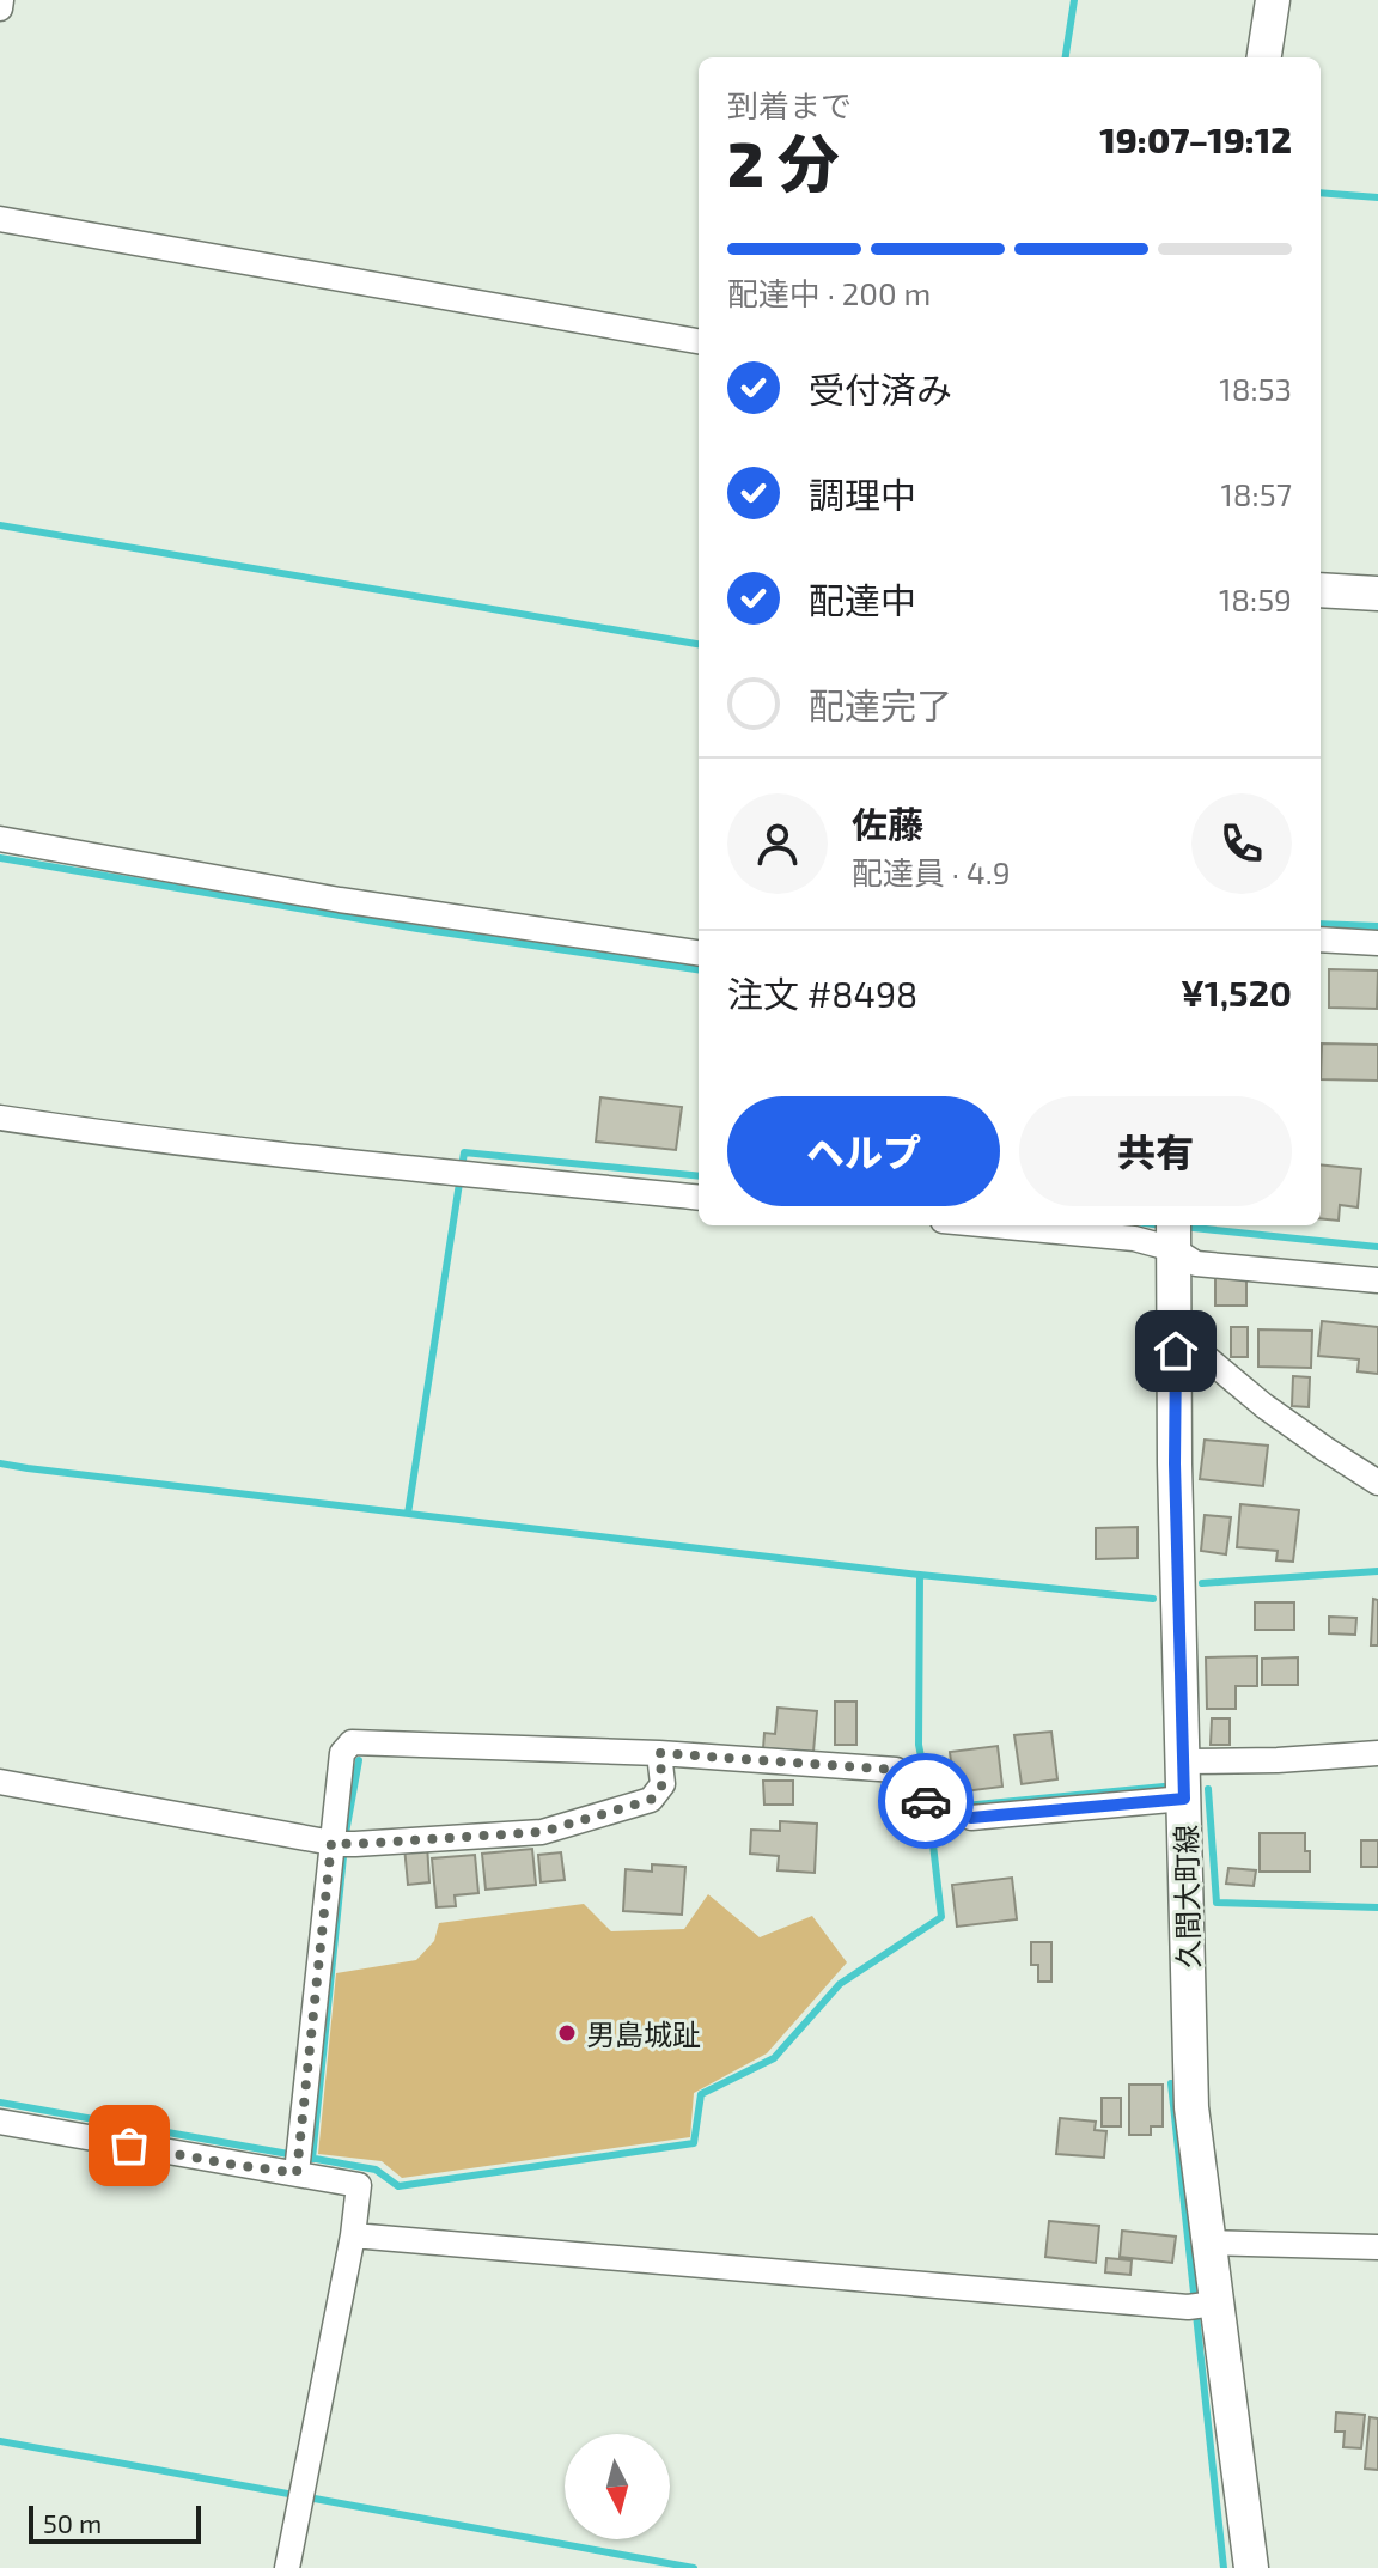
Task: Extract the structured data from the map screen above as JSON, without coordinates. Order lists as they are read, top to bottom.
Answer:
{
  "streets": {
    "main road": ["久間大町線"]
  },
  "places": ["男島城趾"],
  "scale_bar": "50 m",
  "north": "bottom",
  "page": {
    "heading": ["2 分", "到着まで", "19:07–19:12"],
    "panel": [
      "佐藤",
      "配達員 · 4.9",
      "注文 #8498",
      "¥1,520"
    ],
    "bar": "配達中 · 200 m",
    "list": [
      ["受付済み", "18:53"],
      ["調理中", "18:57"],
      ["配達中", "18:59"],
      "配達完了"
    ],
    "buttons": ["ヘルプ", "共有"],
    "scale": "50 m"
  }
}
